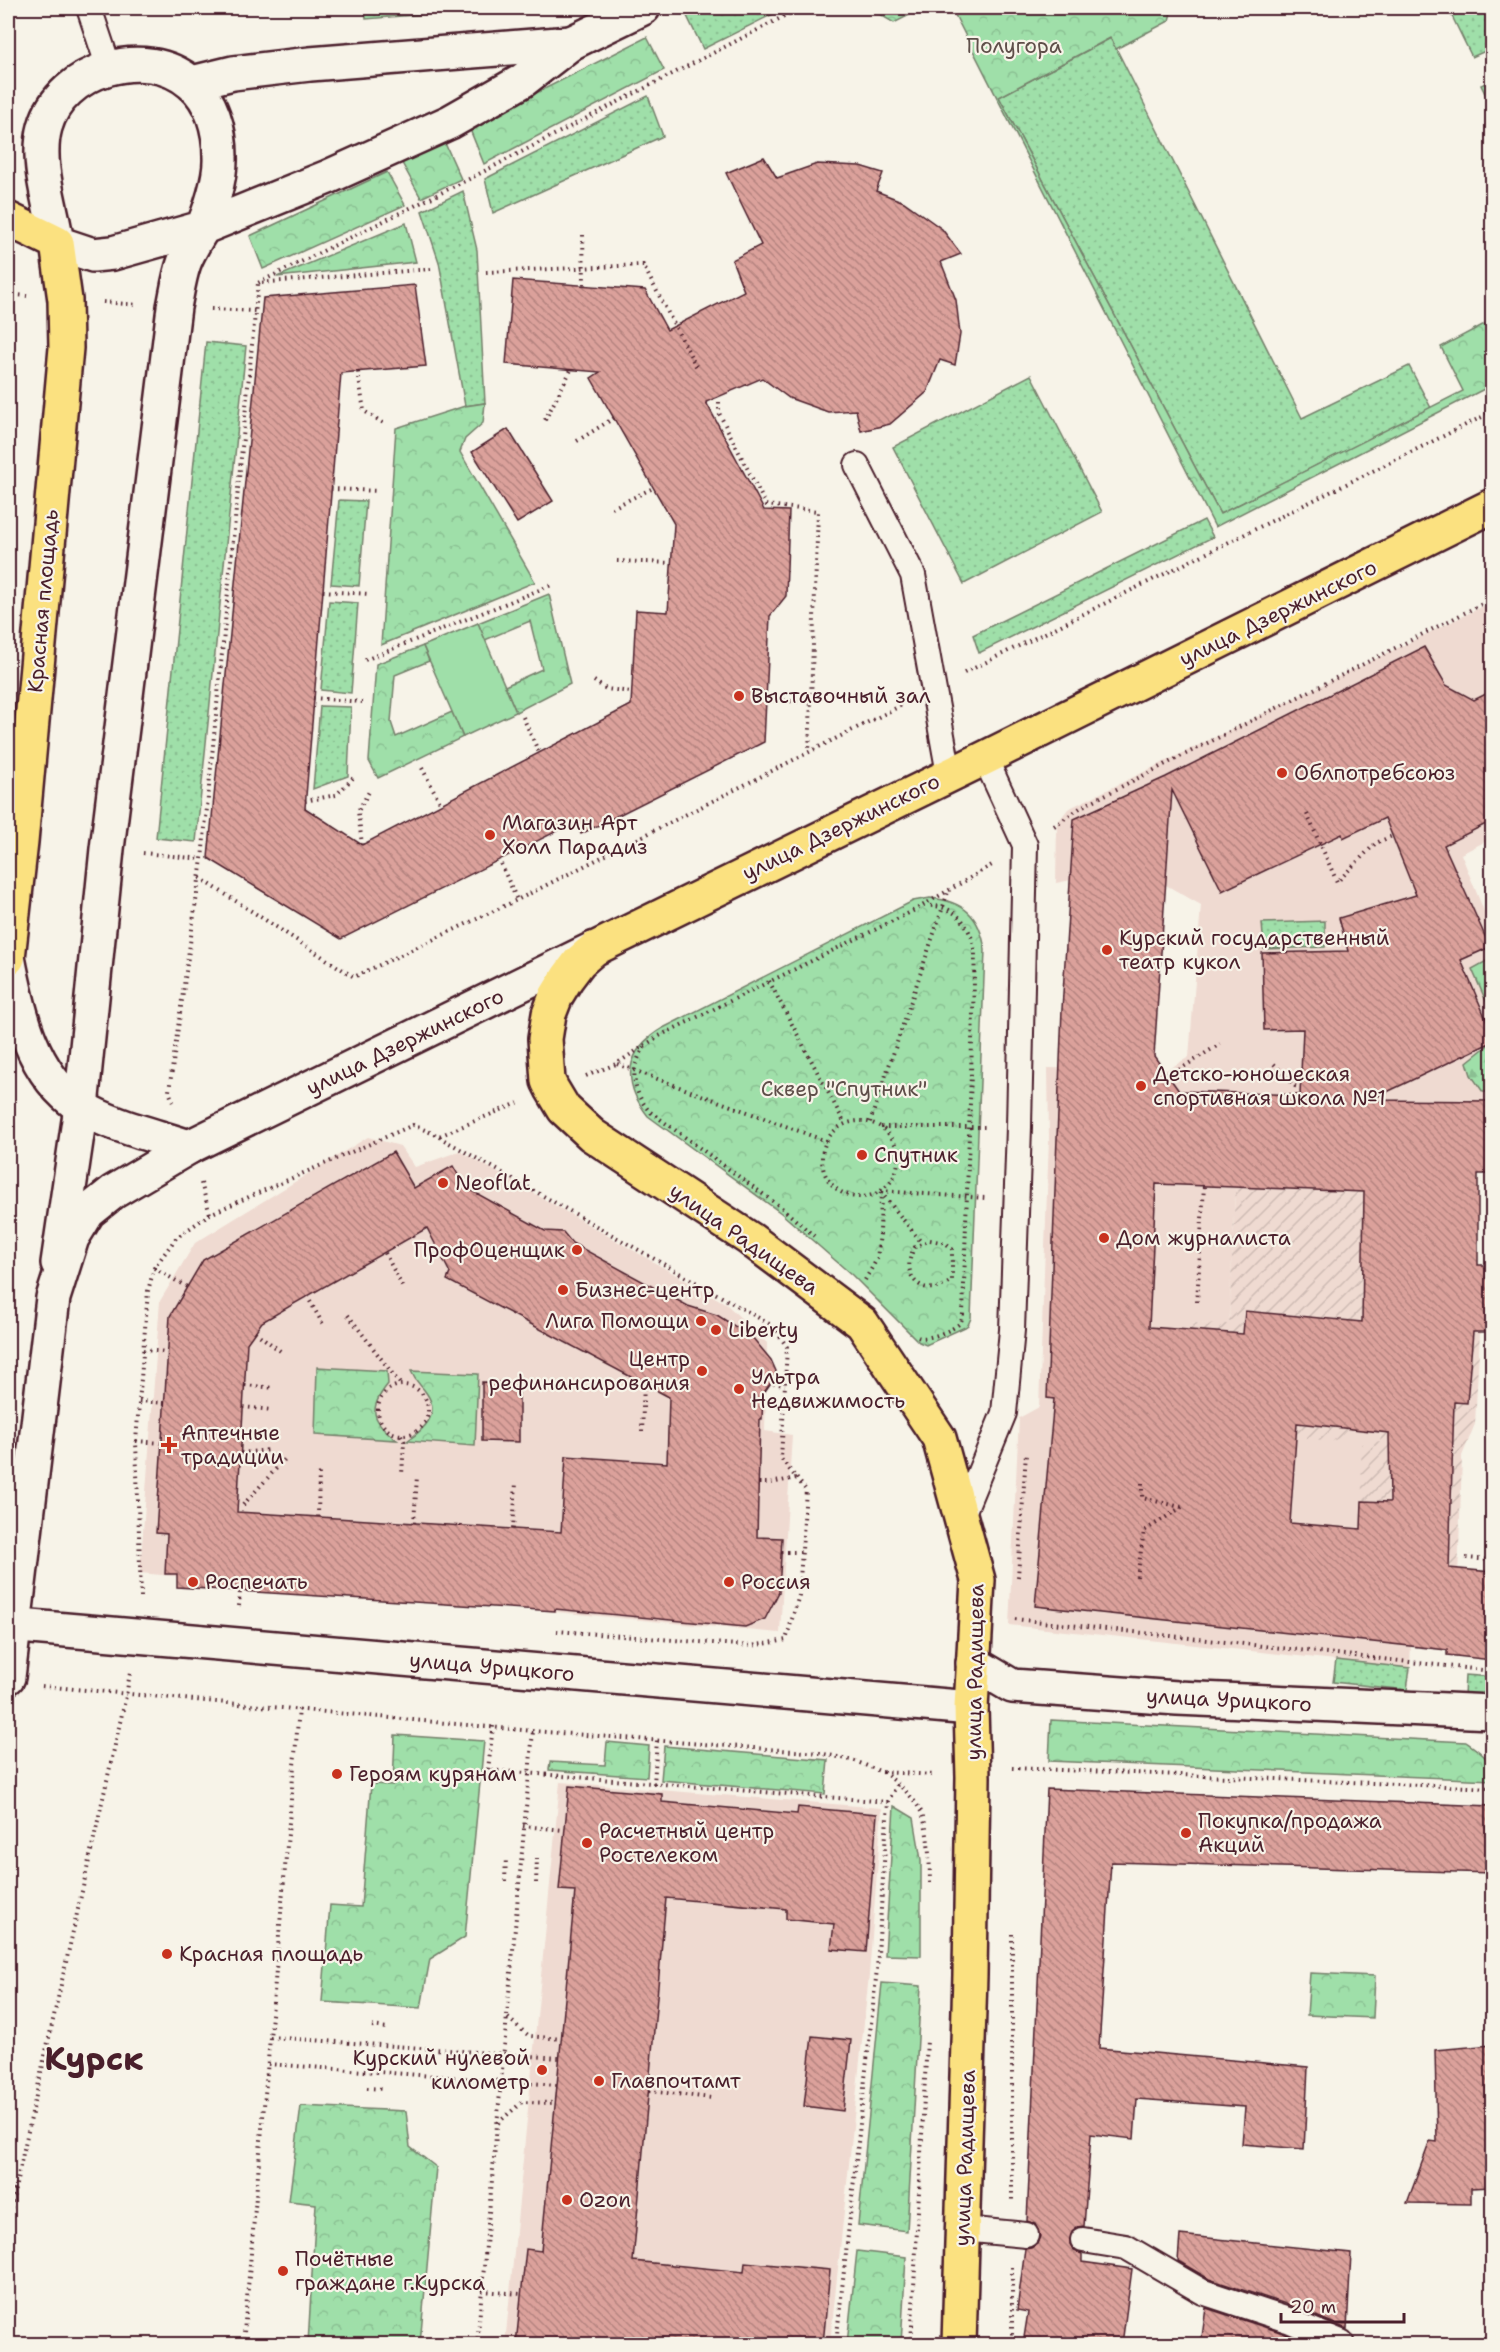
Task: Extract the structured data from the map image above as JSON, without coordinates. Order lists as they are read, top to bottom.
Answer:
{
  "streets": {
    "main road": ["Красная площадь", "улица Дзержинского", "улица Радищева"],
    "street": ["улица Урицкого"]
  },
  "crossings": [
    ["улица Дзержинского", "улица Радищева"],
    ["улица Радищева", "улица Урицкого"]
  ],
  "districts": ["Курск"],
  "parks": ["Полугора", "Сквер \"Спутник\""],
  "places": {
    "other": [
      "Выставочный зал",
      "Облпотребсоюз",
      "Магазин Арт Холл Парадиз",
      "Курский государственный театр кукол",
      "Детско-юношеская спортивная школа №1",
      "Спутник",
      "Neoflat",
      "Дом журналиста",
      "ПрофОценщик",
      "Бизнес-центр",
      "Лига Помощи",
      "Liberty",
      "Центр рефинансирования",
      "Ультра Недвижимость",
      "Роспечать",
      "Россия",
      "Героям курянам",
      "Покупка/продажа Акций",
      "Расчетный центр Ростелеком",
      "Красная площадь",
      "Курский нулевой километр",
      "Главпочтамт",
      "Ozon",
      "Почётные граждане г.Курска"
    ],
    "health": ["Аптечные традиции"]
  },
  "scale_bar": "20 m"
}
